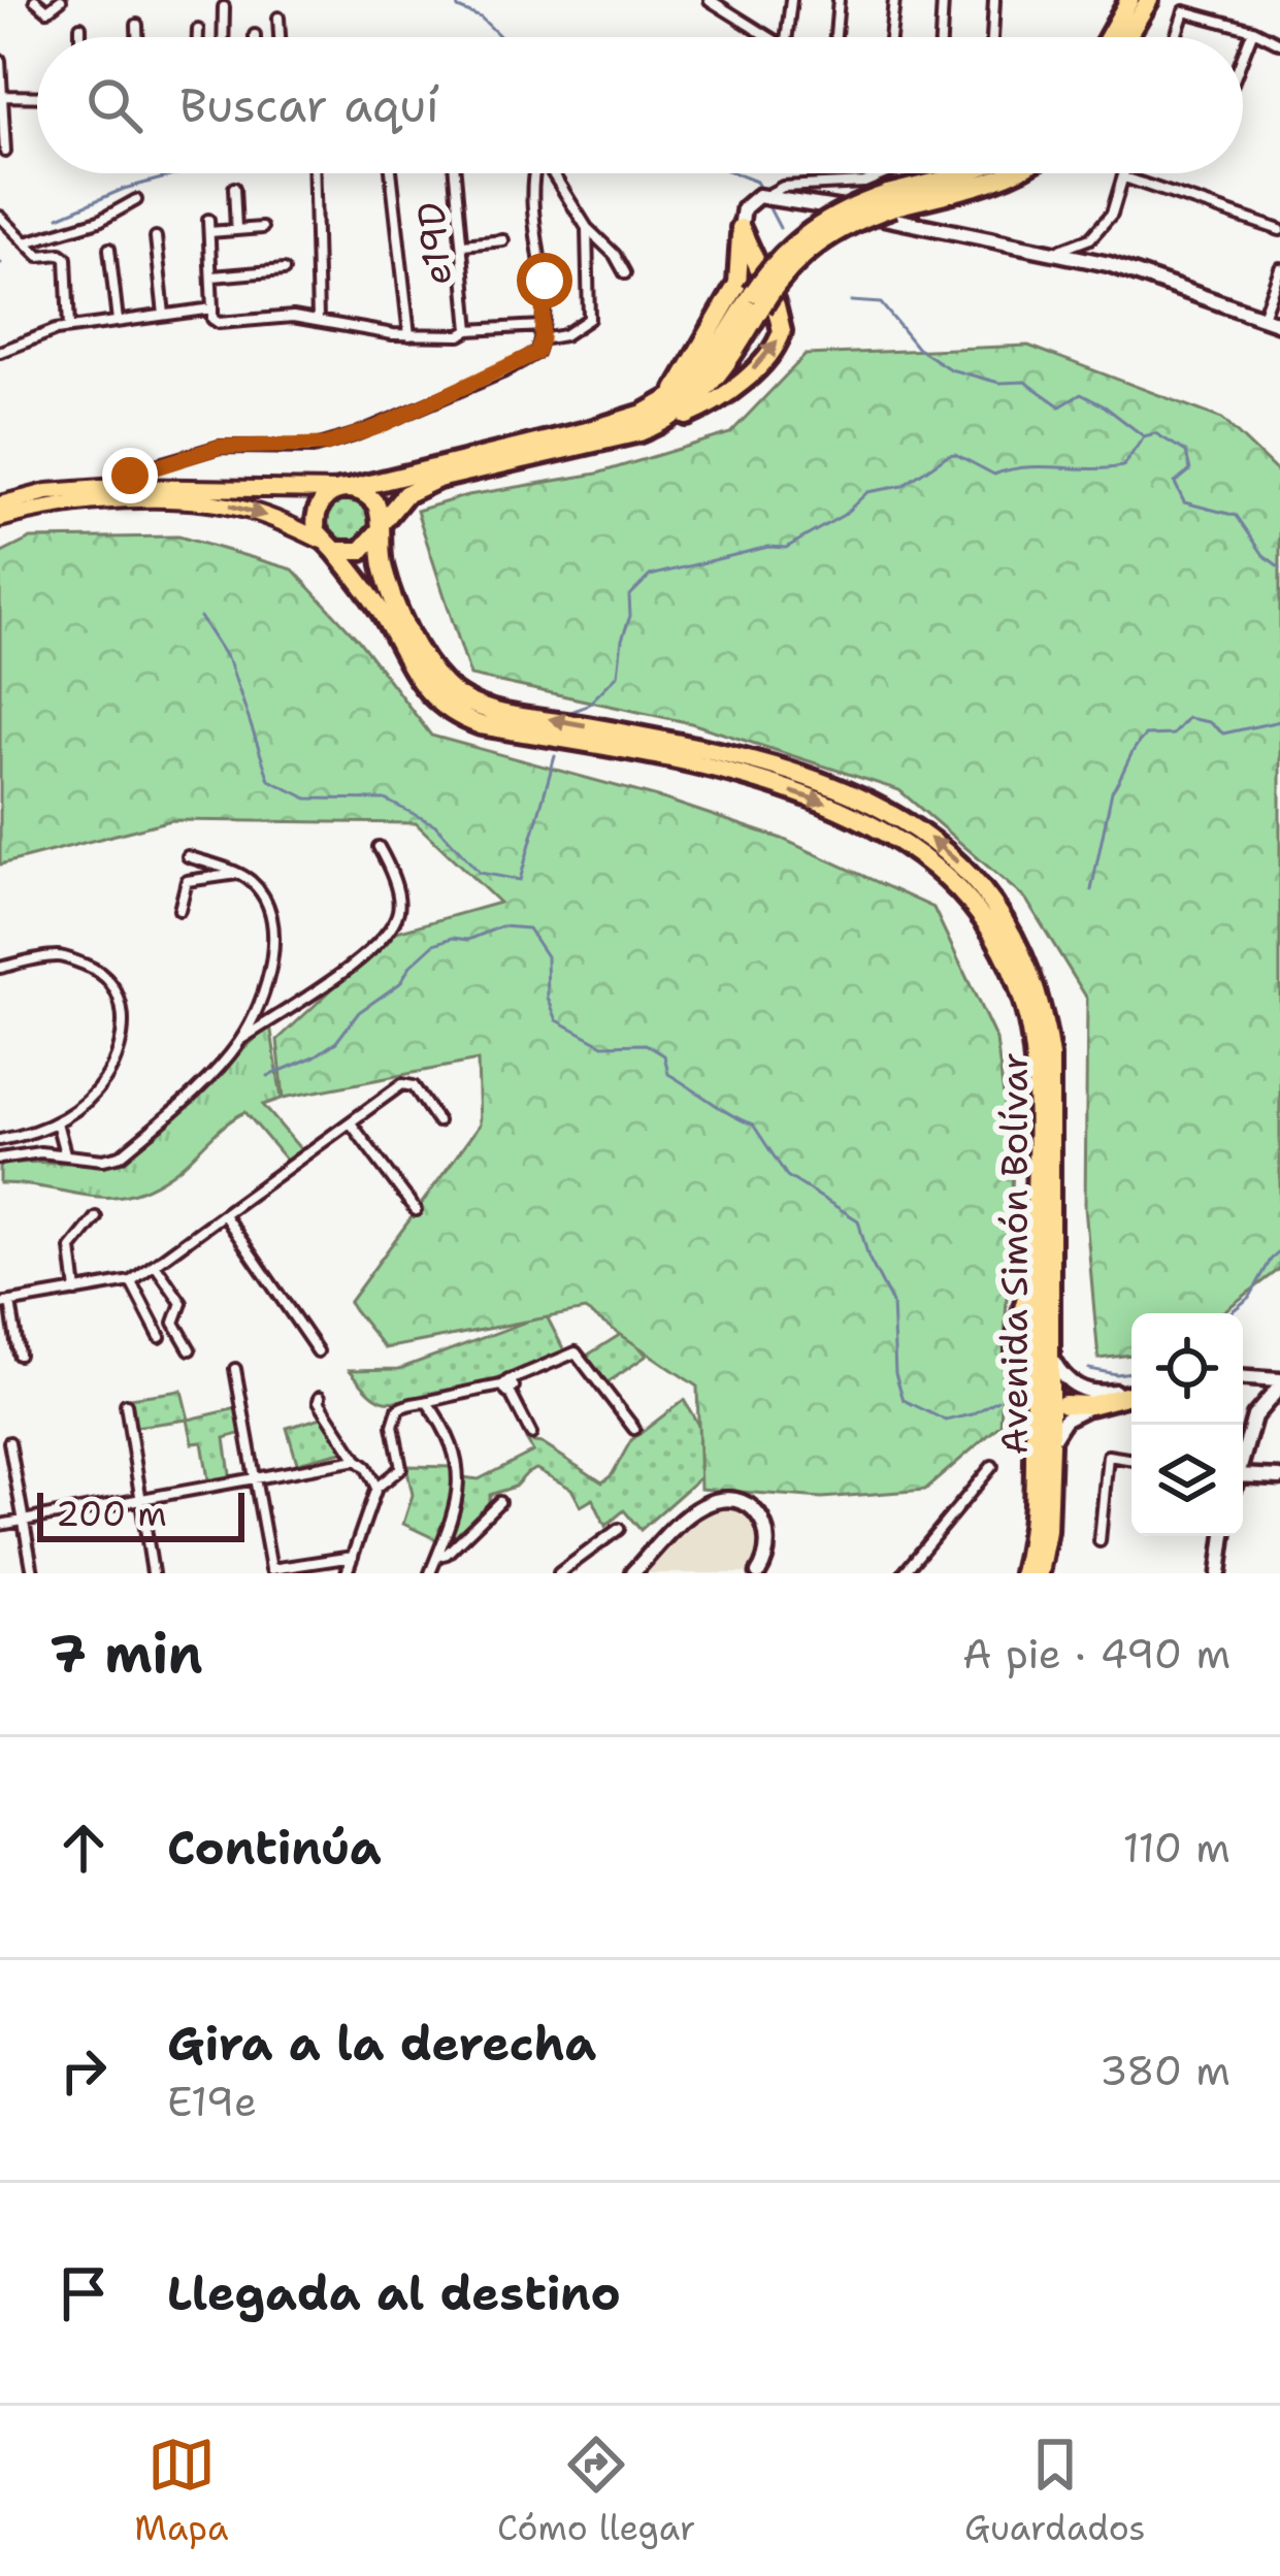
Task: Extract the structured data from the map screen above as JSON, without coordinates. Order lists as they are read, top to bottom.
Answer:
{
  "streets": {
    "highway": ["Avenida Simón Bolívar"],
    "street": ["e19D"]
  },
  "scale_bar": "200 m",
  "page": {
    "search": "Buscar aquí",
    "scale": "200 m",
    "heading": ["7 min", "A pie · 490 m"],
    "list": [
      ["Continúa", "110 m"],
      ["Gira a la derecha", "E19e", "380 m"],
      "Llegada al destino"
    ],
    "nav": ["Mapa", "Cómo llegar", "Guardados"]
  }
}
